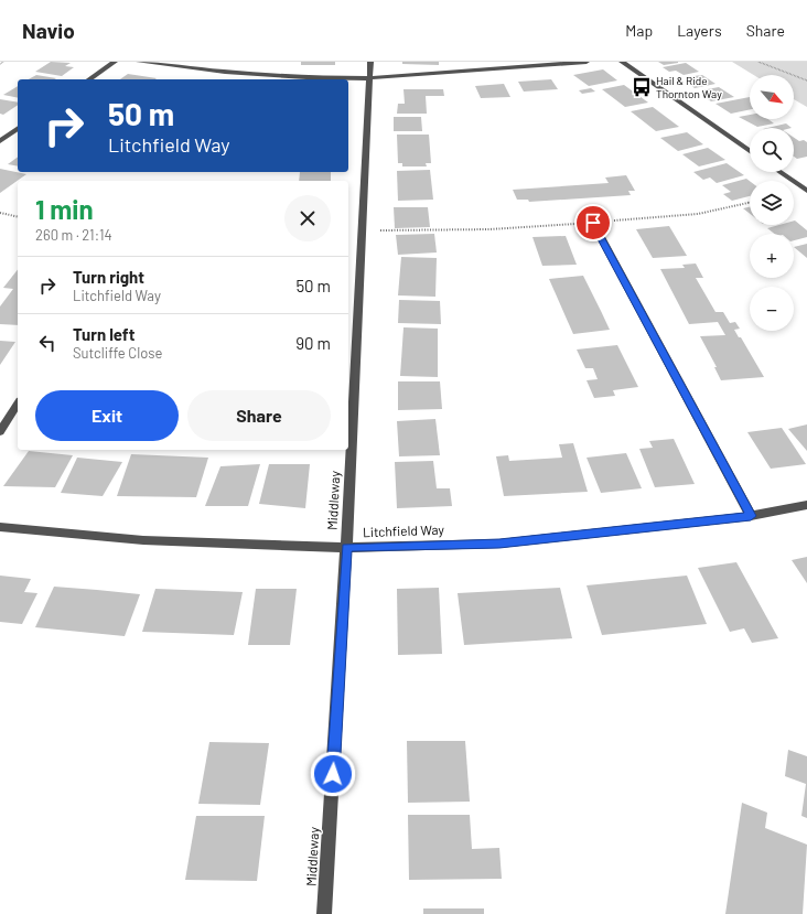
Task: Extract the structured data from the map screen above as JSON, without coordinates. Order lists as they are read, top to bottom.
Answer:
{
  "streets": {
    "street": ["Middleway", "Litchfield Way"]
  },
  "crossings": [
    ["Middleway", "Litchfield Way"]
  ],
  "places": {
    "bus stop": ["Hail & Ride Thornton Way"]
  },
  "north": "bottom right",
  "page": {
    "header": "Navio",
    "nav": ["Map", "Layers", "Share"],
    "map_buttons": ["+", "−"],
    "turn": ["50 m", "Litchfield Way"],
    "heading": ["1 min", "260 m · 21:14"],
    "list": [
      {
        "name": "Turn right",
        "note": "Litchfield Way",
        "value": "50 m"
      },
      {
        "name": "Turn left",
        "note": "Sutcliffe Close",
        "value": "90 m"
      }
    ],
    "buttons": ["Exit", "Share"]
  }
}
